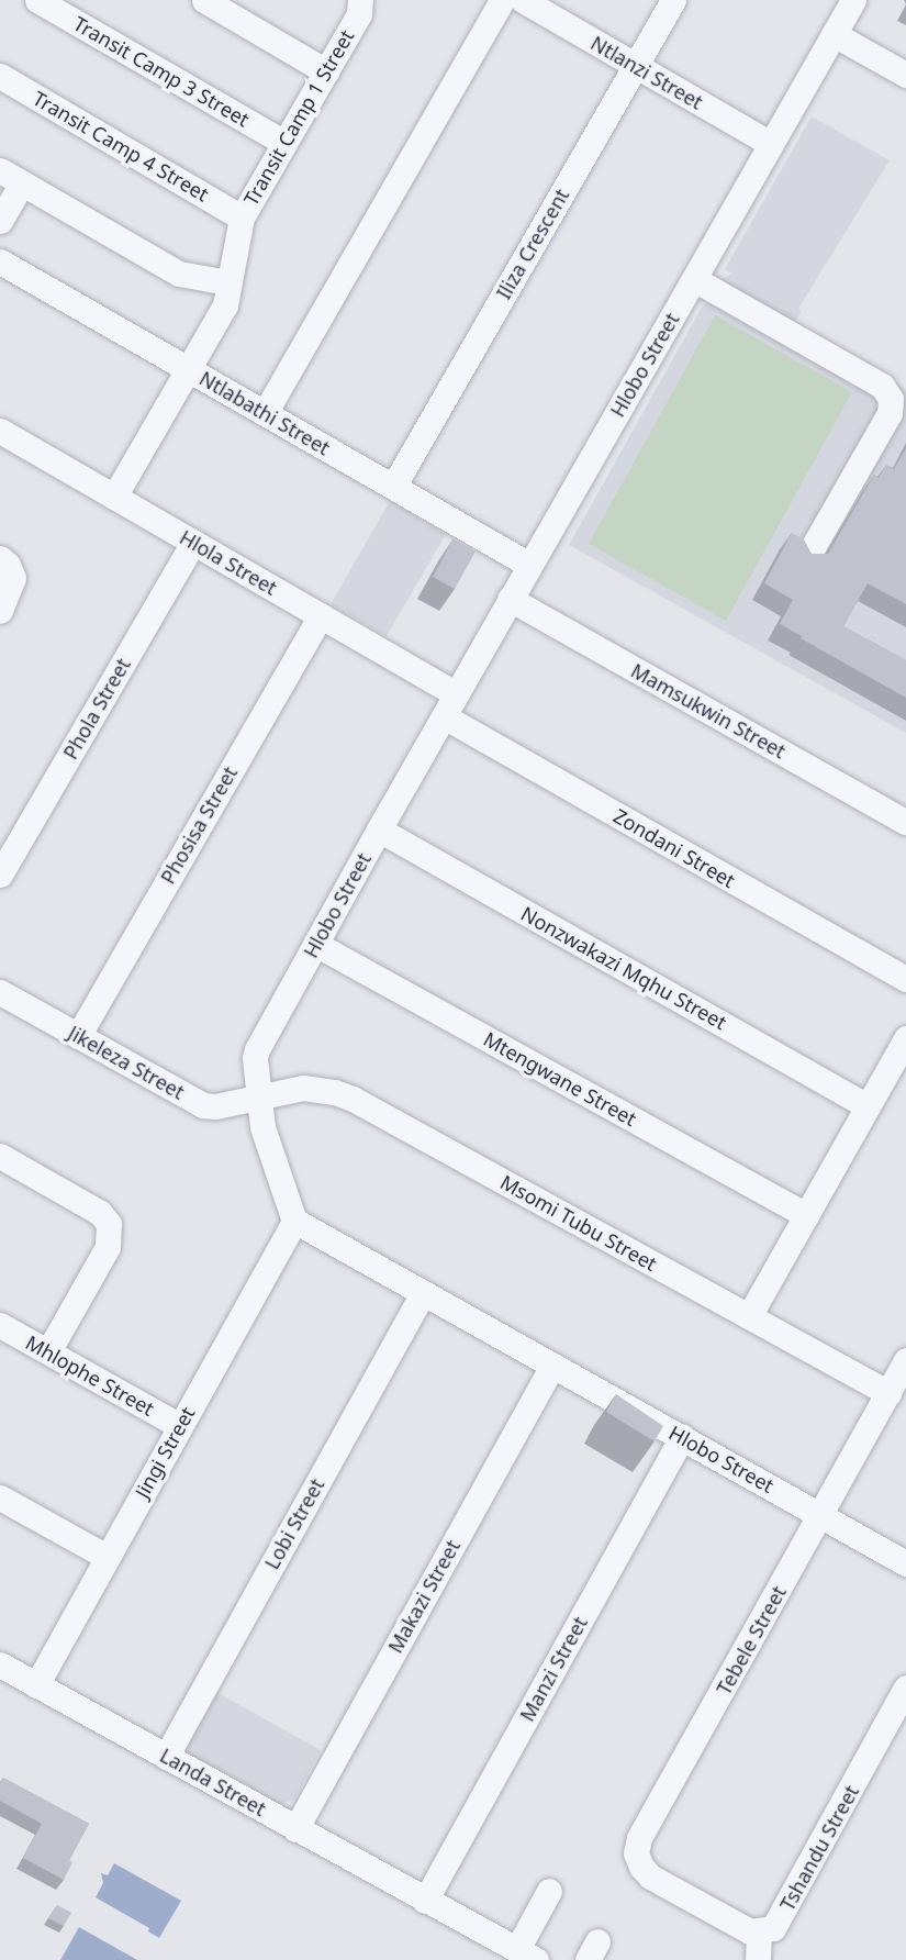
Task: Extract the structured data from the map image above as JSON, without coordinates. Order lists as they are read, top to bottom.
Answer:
{
  "streets": {
    "street": [
      "Transit Camp 3 Street",
      "Ntlanzi Street",
      "Transit Camp 1 Street",
      "Transit Camp 4 Street",
      "Iliza Crescent",
      "Hlobo Street",
      "Ntlabathi Street",
      "Hlola Street",
      "Phola Street",
      "Mamsukwin Street",
      "Phosisa Street",
      "Zondani Street",
      "Nonzwakazi Mqhu Street",
      "Jikeleza Street",
      "Mtengwane Street",
      "Msomi Tubu Street",
      "Mhlophe Street",
      "Jingi Street",
      "Lobi Street",
      "Makazi Street",
      "Tebele Street",
      "Manzi Street",
      "Landa Street",
      "Tshandu Street"
    ]
  },
  "crossings": [
    ["Transit Camp 3 Street", "Transit Camp 1 Street"],
    ["Ntlanzi Street", "Iliza Crescent"],
    ["Ntlanzi Street", "Hlobo Street"],
    ["Transit Camp 1 Street", "Transit Camp 4 Street"],
    ["Transit Camp 1 Street", "Ntlabathi Street"],
    ["Transit Camp 1 Street", "Hlola Street"],
    ["Iliza Crescent", "Ntlabathi Street"],
    ["Hlobo Street", "Ntlabathi Street"],
    ["Hlobo Street", "Hlola Street"],
    ["Hlobo Street", "Mamsukwin Street"],
    ["Hlobo Street", "Zondani Street"],
    ["Hlobo Street", "Nonzwakazi Mqhu Street"],
    ["Hlobo Street", "Jikeleza Street"],
    ["Hlobo Street", "Mtengwane Street"],
    ["Hlobo Street", "Msomi Tubu Street"],
    ["Hlobo Street", "Jingi Street"],
    ["Hlobo Street", "Lobi Street"],
    ["Hlobo Street", "Makazi Street"],
    ["Hlobo Street", "Tebele Street"],
    ["Hlobo Street", "Manzi Street"],
    ["Hlola Street", "Phola Street"],
    ["Hlola Street", "Phosisa Street"],
    ["Phosisa Street", "Jikeleza Street"],
    ["Jikeleza Street", "Msomi Tubu Street"],
    ["Msomi Tubu Street", "Tebele Street"],
    ["Mhlophe Street", "Jingi Street"],
    ["Jingi Street", "Landa Street"],
    ["Lobi Street", "Landa Street"],
    ["Makazi Street", "Landa Street"],
    ["Tebele Street", "Tshandu Street"],
    ["Manzi Street", "Landa Street"]
  ]
}
